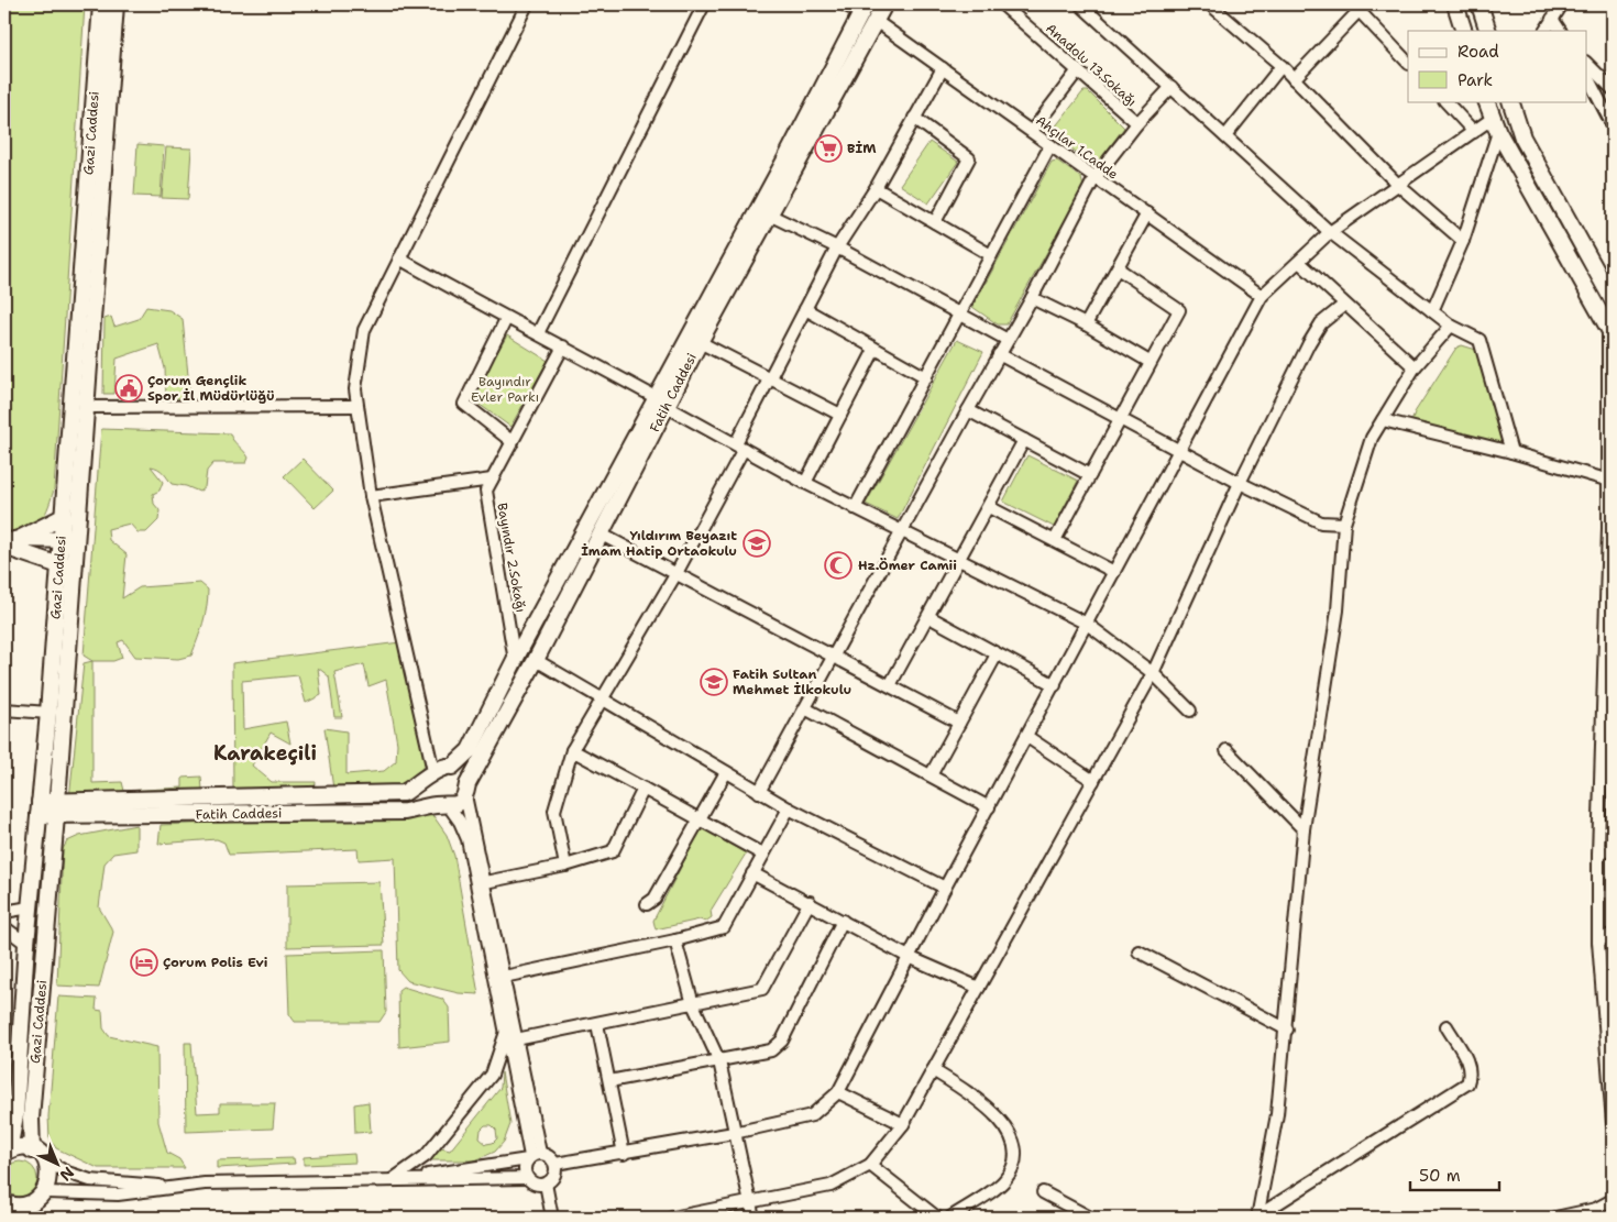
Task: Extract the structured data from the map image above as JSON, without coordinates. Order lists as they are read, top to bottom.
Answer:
{
  "streets": {
    "main road": ["Gazi Caddesi", "Fatih Caddesi"],
    "street": ["Anadolu 13.Sokağı", "Ahçılar 1.Cadde", "Bayındır 2.Sokağı"]
  },
  "crossings": [
    ["Gazi Caddesi", "Fatih Caddesi"],
    ["Ahçılar 1.Cadde", "Fatih Caddesi"],
    ["Fatih Caddesi", "Bayındır 2.Sokağı"]
  ],
  "districts": ["Karakeçili"],
  "parks": ["Bayındır Evler Parkı"],
  "places": {
    "supermarket": ["BİM"],
    "public building": ["Çorum Gençlik Spor İl Müdürlüğü"],
    "school or university": ["Yıldırım Beyazıt İmam Hatip Ortaokulu", "Fatih Sultan Mehmet İlkokulu"],
    "mosque": ["Hz.Ömer Camii"],
    "hotel": ["Çorum Polis Evi"]
  },
  "legend": ["Road", "Park"],
  "scale_bar": "50 m",
  "north": "bottom right"
}
